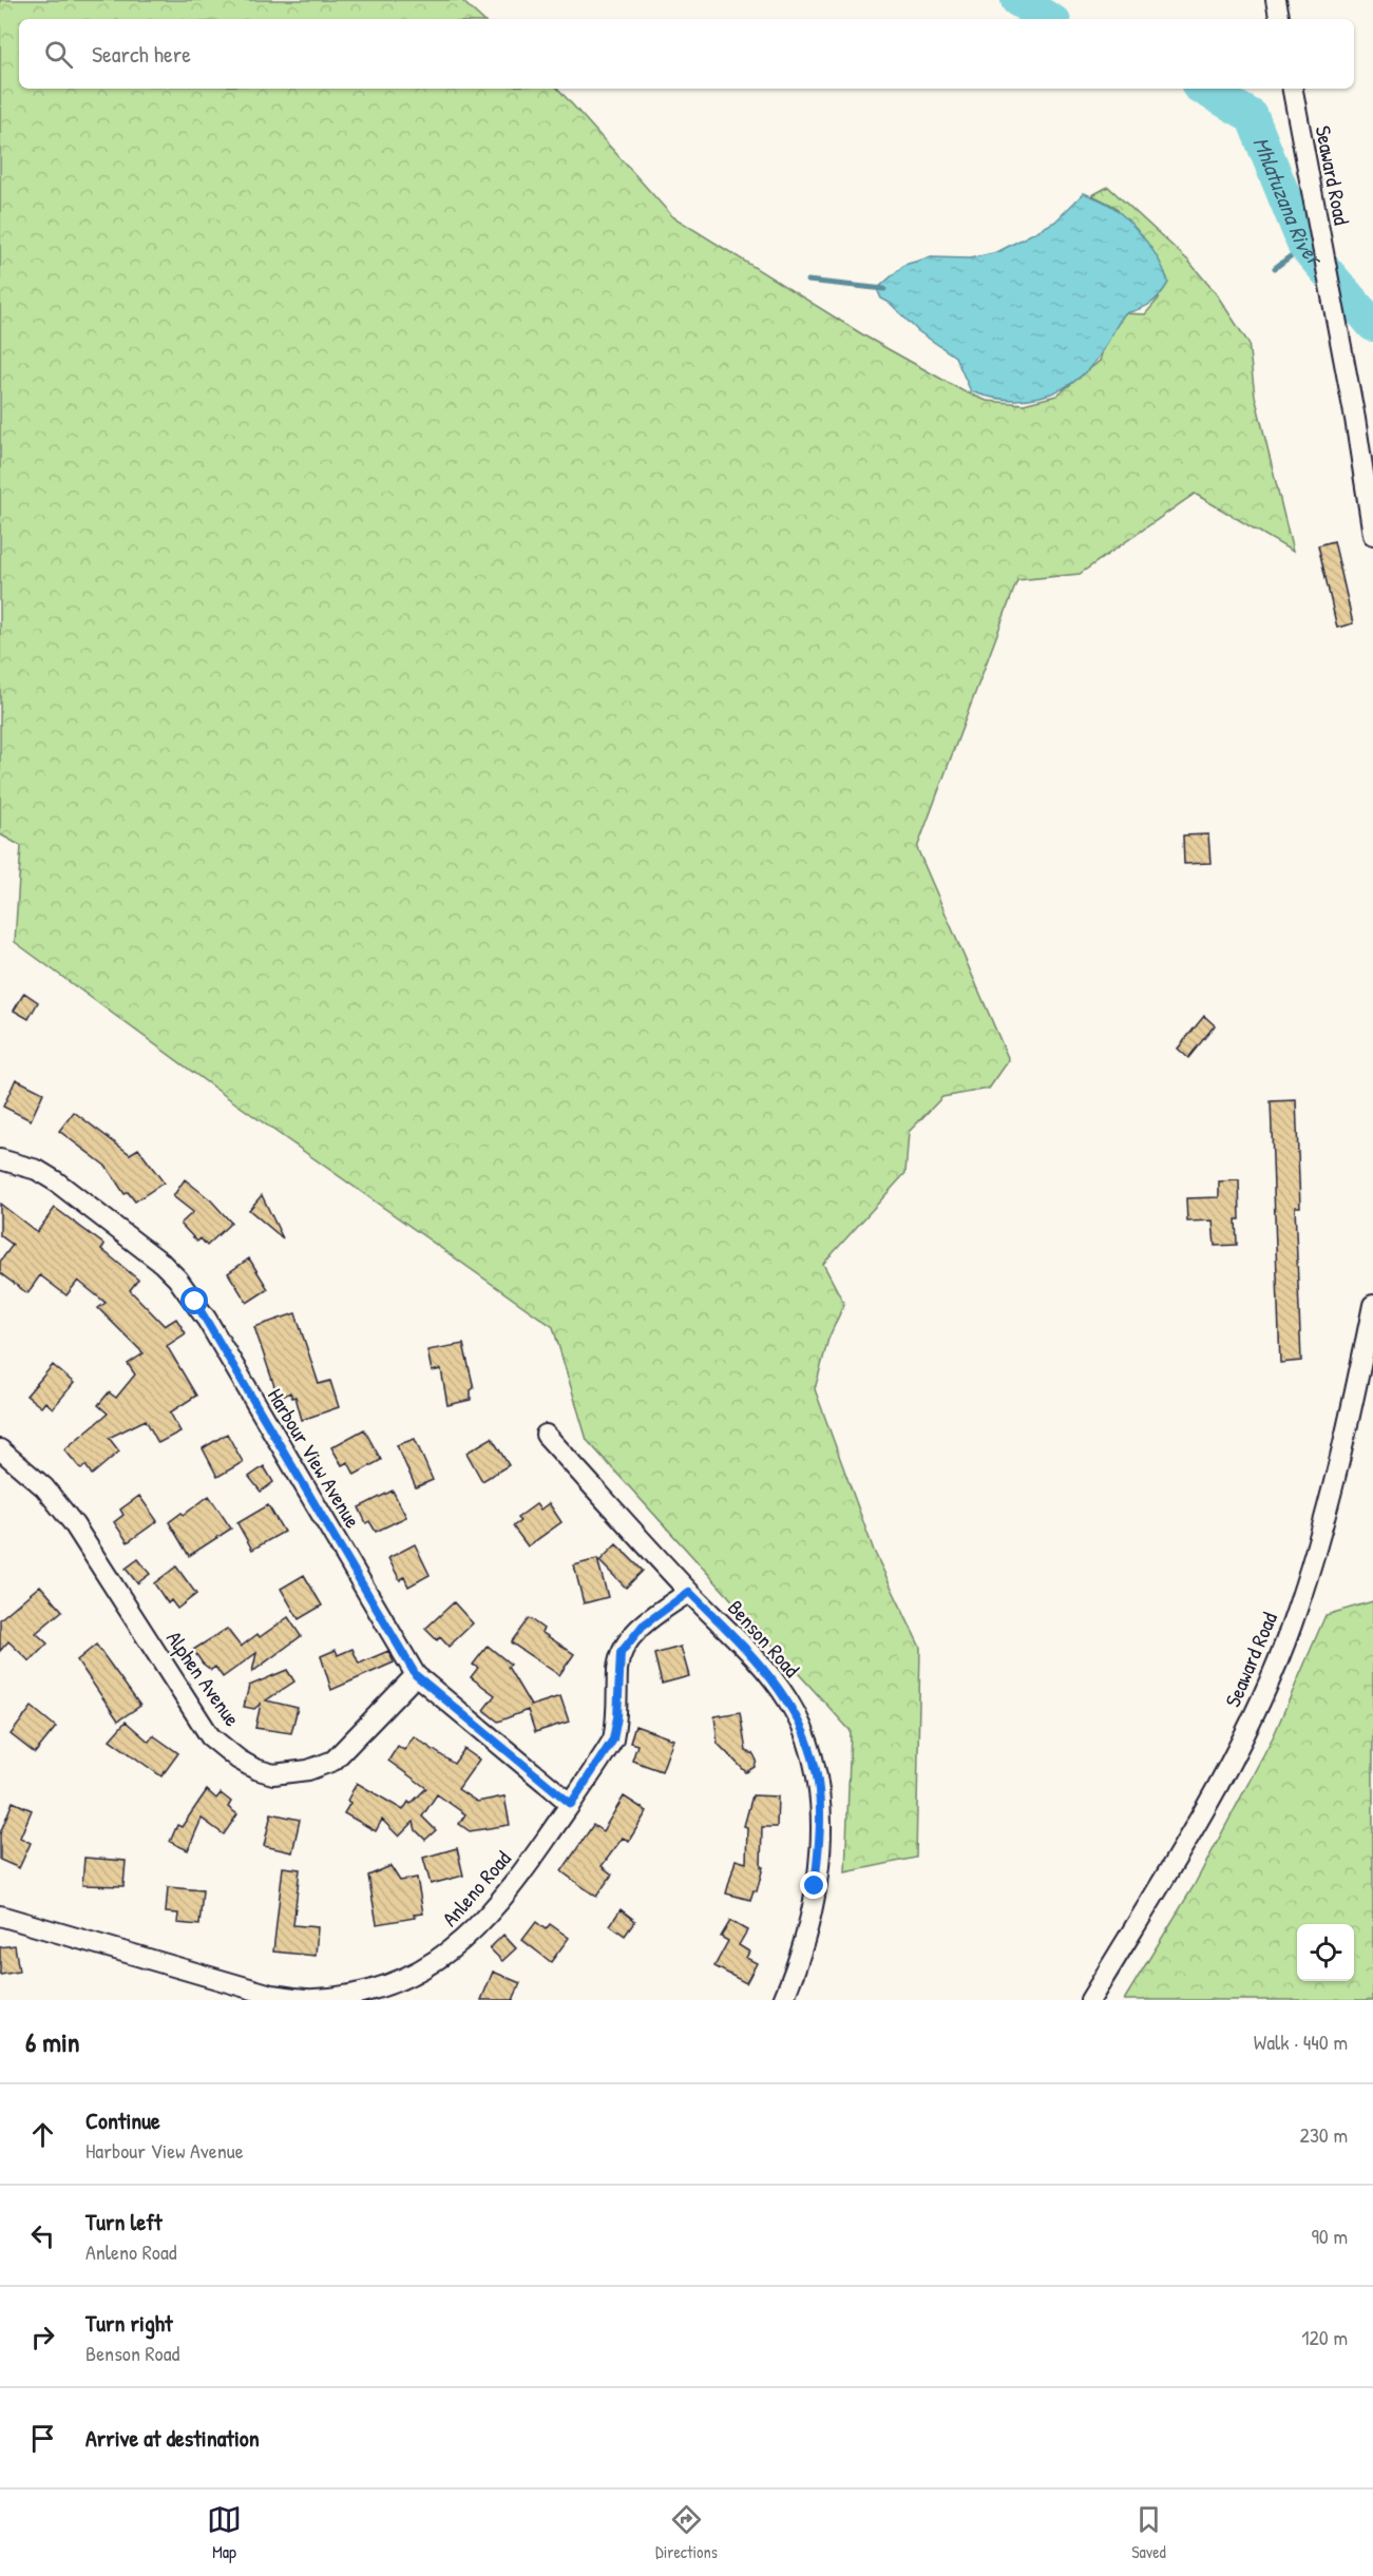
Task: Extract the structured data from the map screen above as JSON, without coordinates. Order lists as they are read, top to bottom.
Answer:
{
  "streets": {
    "street": [
      "Seaward Road",
      "Harbour View Avenue",
      "Benson Road",
      "Alphen Avenue",
      "Anleno Road"
    ]
  },
  "crossings": [
    ["Harbour View Avenue", "Alphen Avenue"],
    ["Harbour View Avenue", "Anleno Road"],
    ["Benson Road", "Anleno Road"]
  ],
  "water": ["Mhlatuzana River"],
  "page": {
    "search": "Search here",
    "heading": ["6 min", "Walk · 440 m"],
    "list": [
      ["Continue", "Harbour View Avenue", "230 m"],
      ["Turn left", "Anleno Road", "90 m"],
      ["Turn right", "Benson Road", "120 m"],
      "Arrive at destination"
    ],
    "nav": ["Map", "Directions", "Saved"]
  }
}
